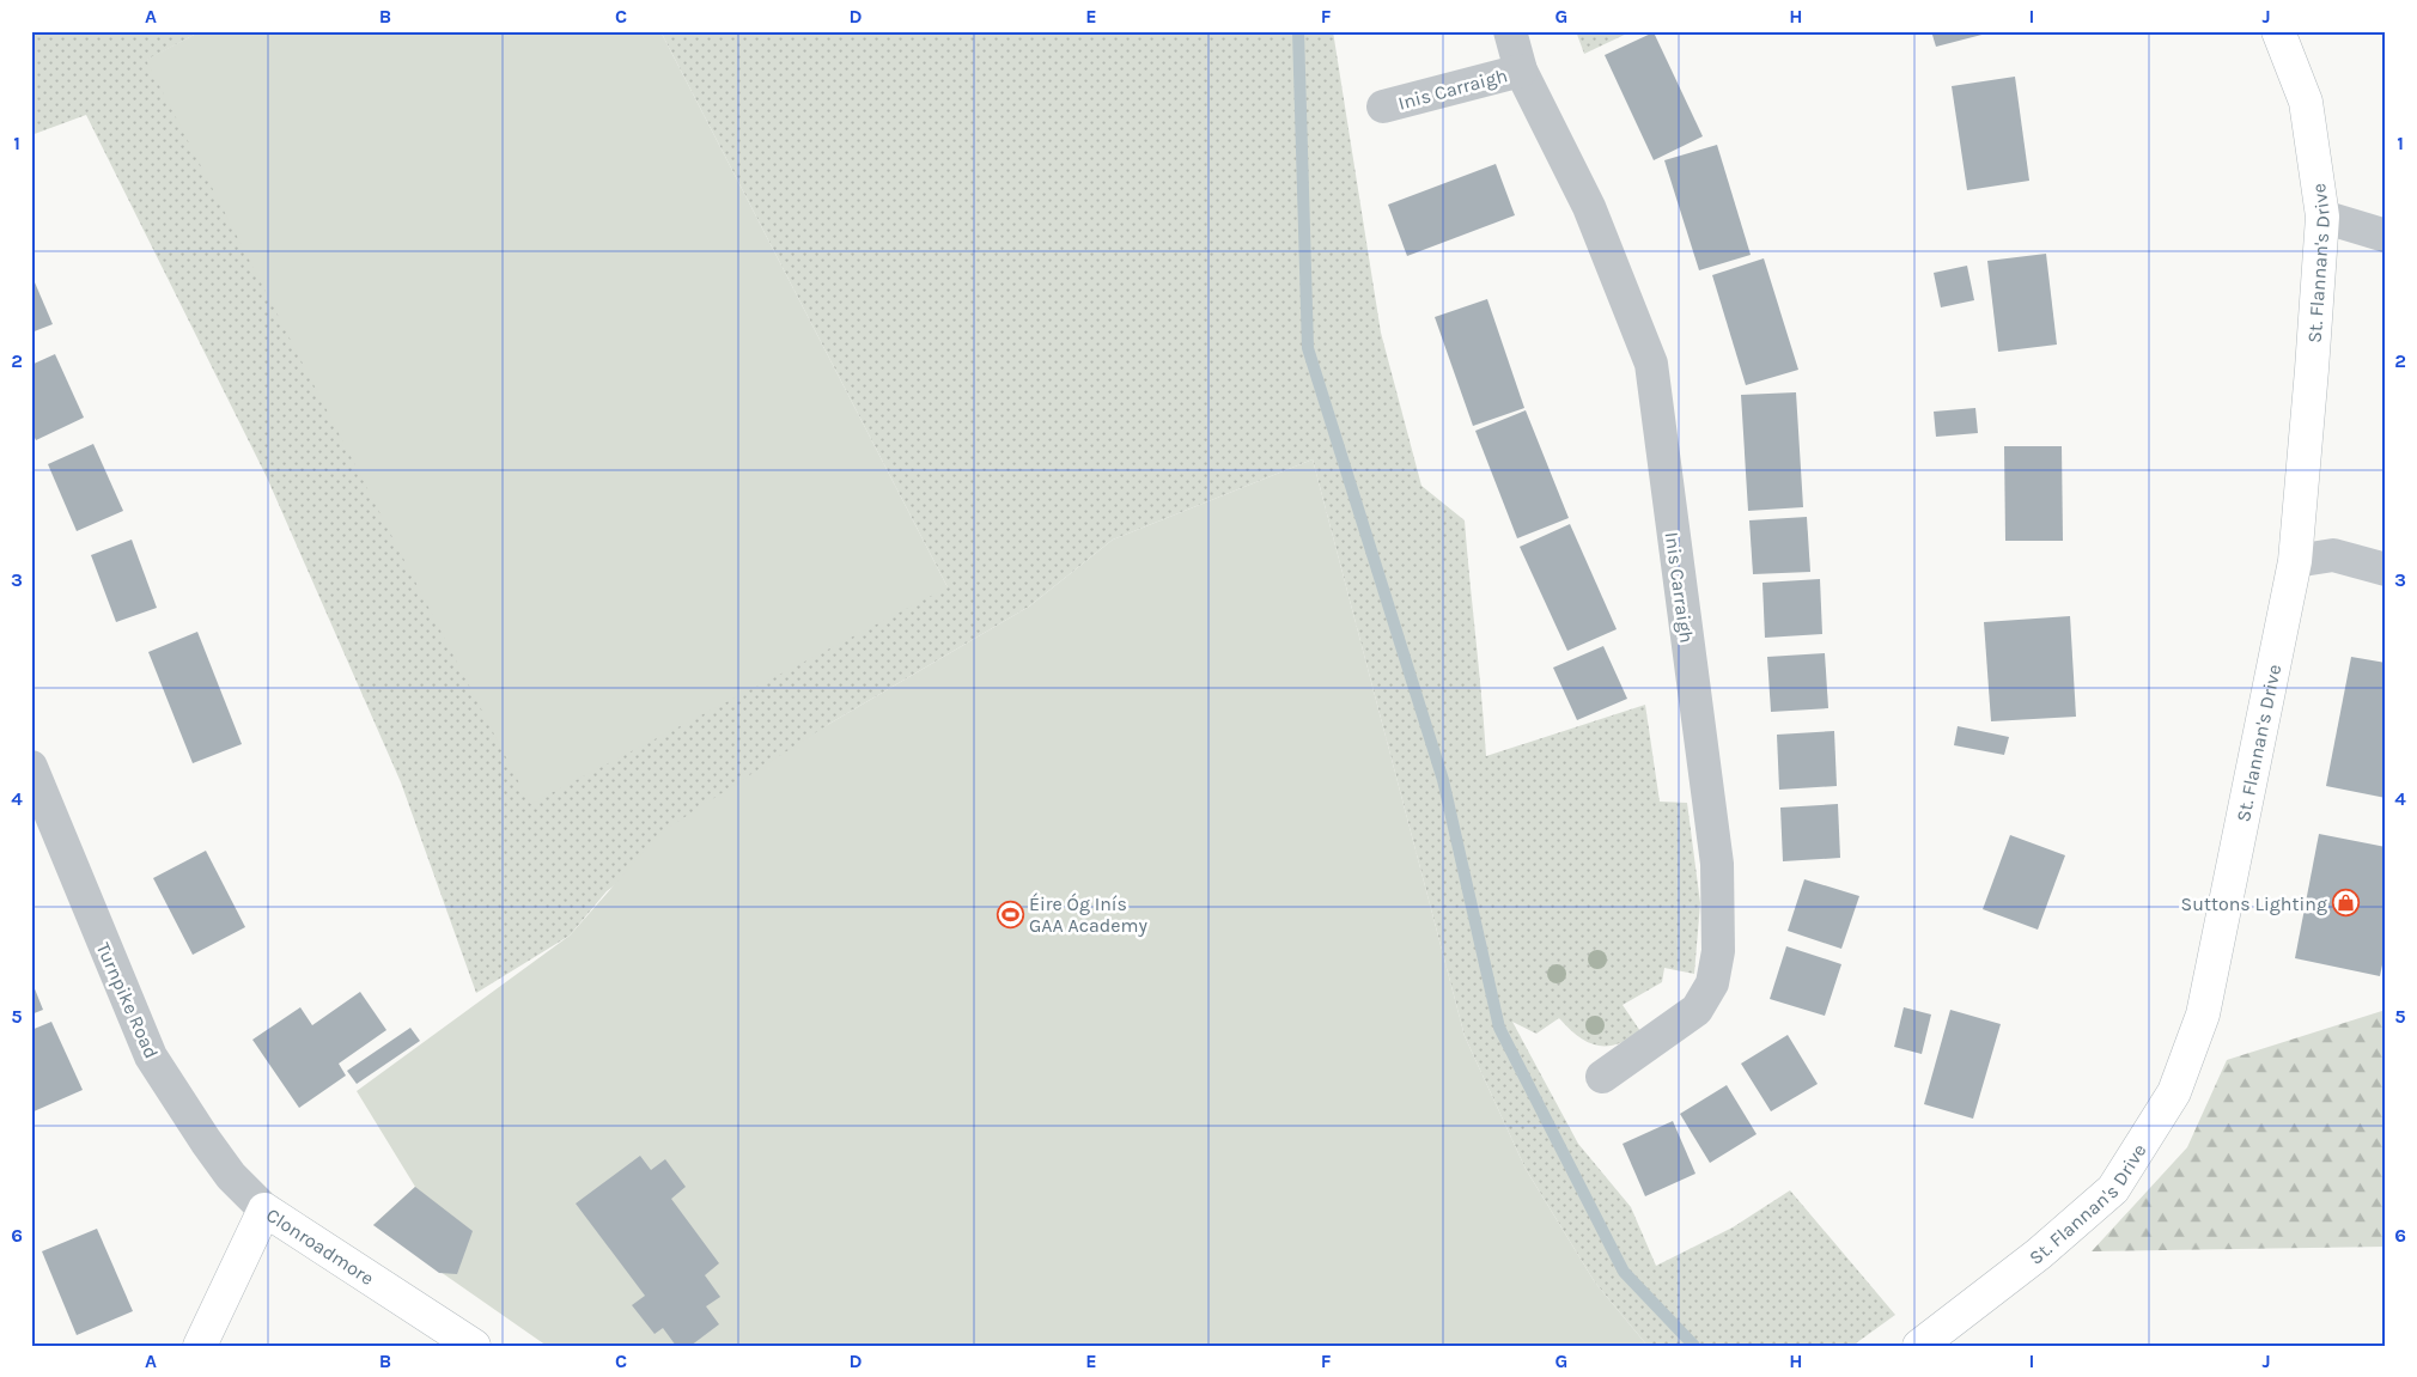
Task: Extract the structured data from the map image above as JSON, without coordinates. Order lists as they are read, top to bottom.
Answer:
{
  "streets": {
    "street": [
      "Inis Carraigh",
      "St. Flannan's Drive",
      "Turnpike Road",
      "Clonroadmore"
    ]
  },
  "crossings": [
    ["Turnpike Road", "Clonroadmore"]
  ],
  "places": {
    "shop": ["Suttons Lighting"],
    "sports": ["Éire Óg Inís GAA Academy"]
  },
  "grid": {
    "columns": [
      "A",
      "B",
      "C",
      "D",
      "E",
      "F",
      "G",
      "H",
      "I",
      "J"
    ],
    "rows": [
      "1",
      "2",
      "3",
      "4",
      "5",
      "6"
    ]
  }
}
